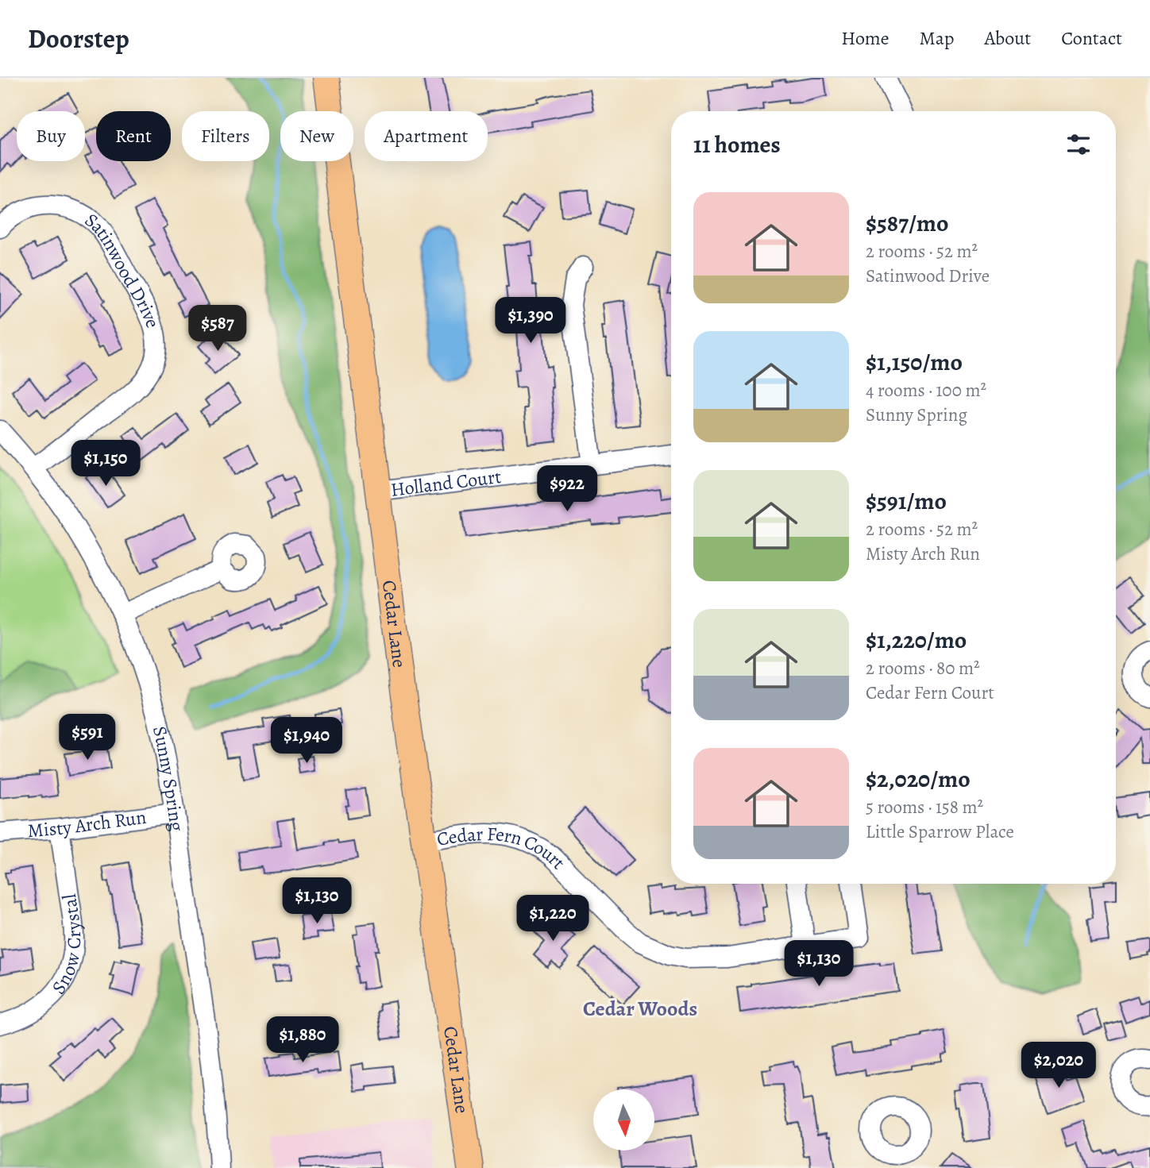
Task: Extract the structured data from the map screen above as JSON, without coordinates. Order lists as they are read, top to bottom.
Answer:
{
  "streets": {
    "main road": ["Cedar Lane"],
    "street": [
      "Satinwood Drive",
      "Holland Court",
      "Sunny Spring",
      "Misty Arch Run",
      "Cedar Fern Court",
      "Snow Crystal"
    ]
  },
  "crossings": [
    ["Satinwood Drive", "Sunny Spring"],
    ["Holland Court", "Cedar Lane"],
    ["Cedar Lane", "Cedar Fern Court"],
    ["Sunny Spring", "Misty Arch Run"],
    ["Misty Arch Run", "Snow Crystal"]
  ],
  "districts": ["Cedar Woods"],
  "north": "bottom",
  "page": {
    "header": "Doorstep",
    "nav": [
      "Home",
      "Map",
      "About",
      "Contact"
    ],
    "chip": [
      "Buy",
      "Rent",
      "Filters",
      "New",
      "Apartment"
    ],
    "heading": "11 homes",
    "list": [
      {
        "name": "$587/mo",
        "note": "2 rooms · 52 m² · Satinwood Drive"
      },
      {
        "name": "$1,150/mo",
        "note": "4 rooms · 100 m² · Sunny Spring"
      },
      {
        "name": "$591/mo",
        "note": "2 rooms · 52 m² · Misty Arch Run"
      },
      {
        "name": "$1,220/mo",
        "note": "2 rooms · 80 m² · Cedar Fern Court"
      },
      {
        "name": "$2,020/mo",
        "note": "5 rooms · 158 m² · Little Sparrow Place"
      }
    ],
    "price": [
      "$1,390",
      "$587",
      "$1,150",
      "$922",
      "$591",
      "$1,940",
      "$1,130",
      "$1,220",
      "$1,130",
      "$1,880",
      "$2,020"
    ]
  }
}
